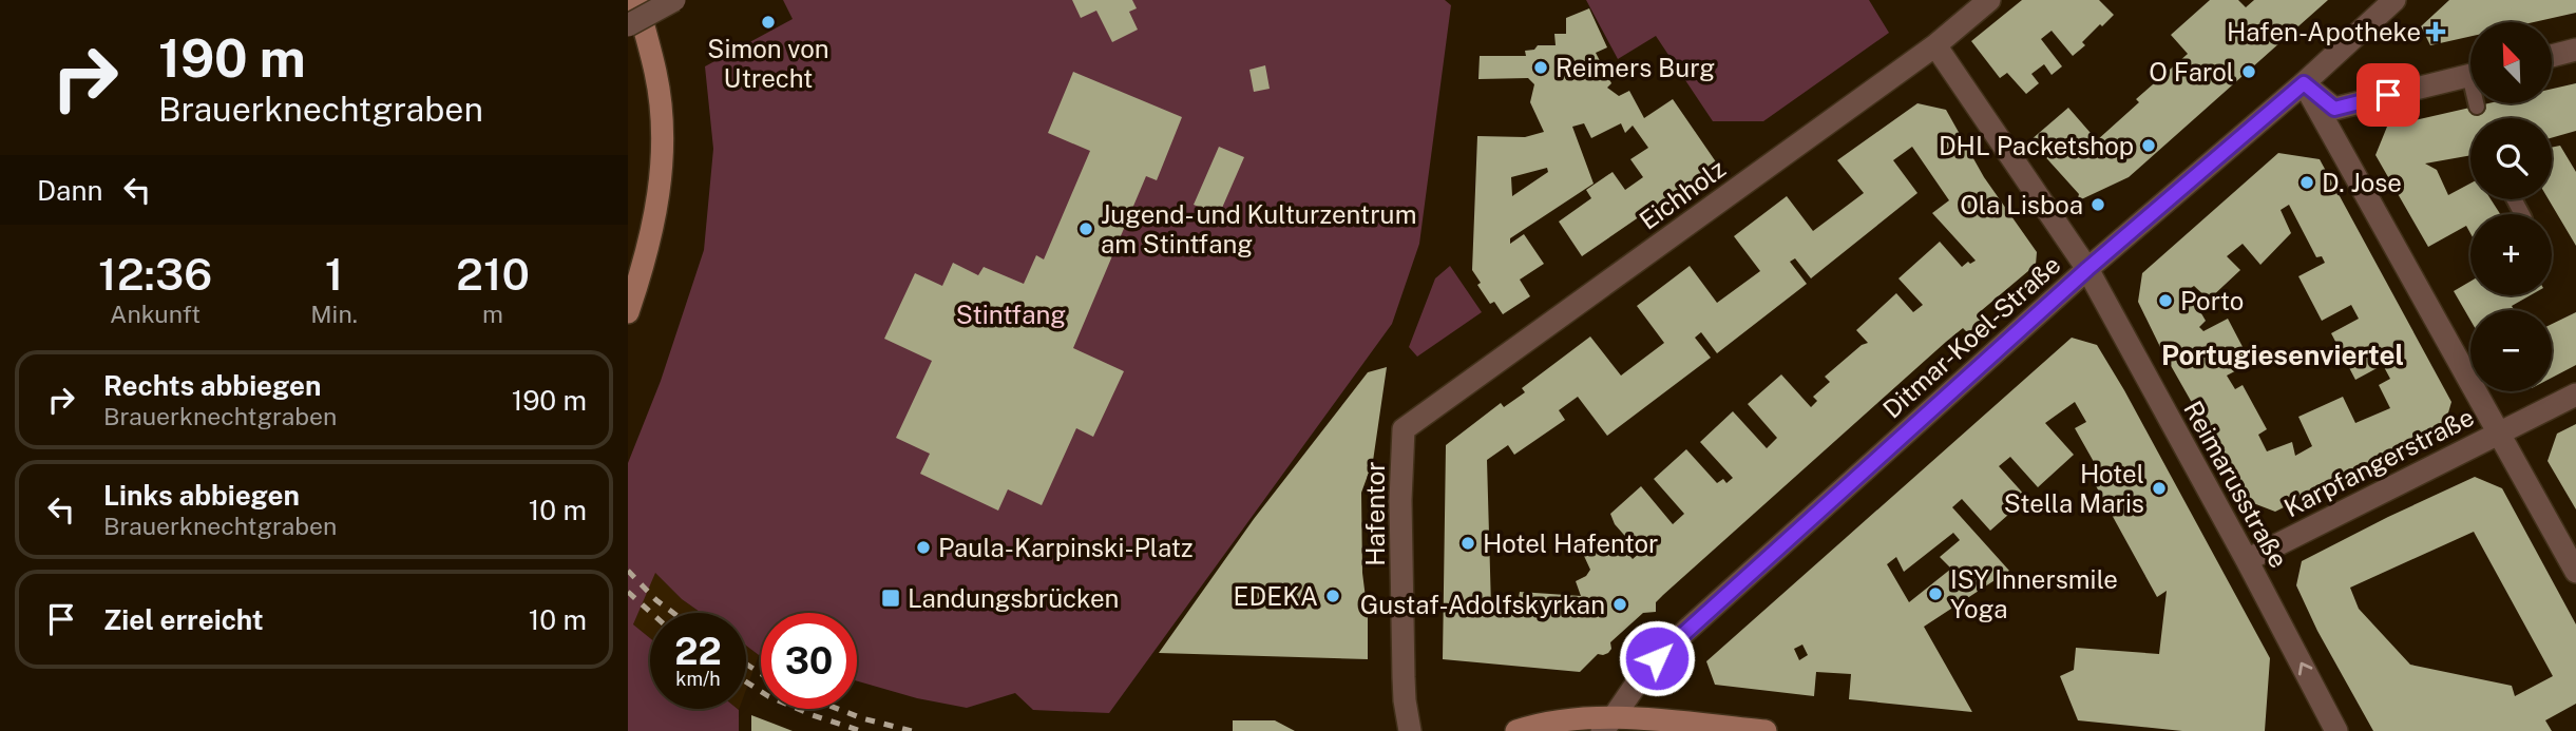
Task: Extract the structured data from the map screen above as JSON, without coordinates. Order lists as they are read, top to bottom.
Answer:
{
  "streets": {
    "street": [
      "Eichholz",
      "Ditmar-Koel-Straße",
      "Karpfangerstraße",
      "Reimarusstraße",
      "Hafentor"
    ]
  },
  "crossings": [
    ["Eichholz", "Reimarusstraße"],
    ["Eichholz", "Hafentor"],
    ["Ditmar-Koel-Straße", "Reimarusstraße"],
    ["Karpfangerstraße", "Reimarusstraße"]
  ],
  "districts": ["Portugiesenviertel"],
  "parks": ["Stintfang"],
  "places": {
    "other": [
      "Simon von Utrecht",
      "Reimers Burg",
      "O Farol",
      "DHL Packetshop",
      "D. Jose",
      "Ola Lisboa",
      "Jugend- und Kulturzentrum am Stintfang",
      "Porto",
      "Hotel Stella Maris",
      "Hotel Hafentor",
      "Paula-Karpinski-Platz",
      "ISY Innersmile Yoga",
      "EDEKA",
      "Gustaf-Adolfskyrkan"
    ],
    "health": ["Hafen-Apotheke"],
    "transit": ["Landungsbrücken"]
  },
  "north": "top left",
  "page": {
    "turn": ["190 m", "Brauerknechtgraben"],
    "map_buttons": ["+", "−"],
    "then": "Dann",
    "eta": [
      "12:36",
      "Ankunft",
      "1",
      "Min.",
      "210",
      "m"
    ],
    "list": [
      {
        "name": "Rechts abbiegen",
        "note": "Brauerknechtgraben",
        "value": "190 m"
      },
      {
        "name": "Links abbiegen",
        "note": "Brauerknechtgraben",
        "value": "10 m"
      },
      {
        "name": "Ziel erreicht",
        "value": "10 m"
      }
    ],
    "speed": "22 km/h",
    "limit": "30"
  }
}
